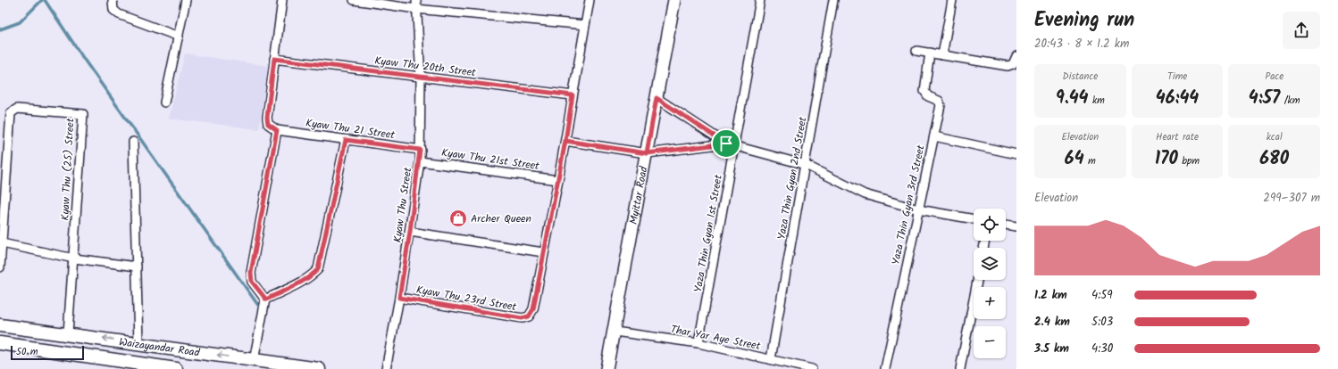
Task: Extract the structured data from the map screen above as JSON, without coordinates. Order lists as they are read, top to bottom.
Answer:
{
  "streets": {
    "main road": ["Myittar Road", "Waizayandar Road"],
    "street": [
      "Kyaw Thu 20th Street",
      "Kyaw Thu 21 Street",
      "Kyaw Thu 21st Street",
      "Kyaw Thu (25) Street",
      "Yaza Thin Gyan 2nd Street",
      "Kyaw Thu Street",
      "Yaza Thin Gyan 3rd Street",
      "Yaza Thin Gyan 1st Street",
      "Kyaw Thu 23rd Street",
      "Thar Yar Aye Street"
    ]
  },
  "crossings": [
    ["Kyaw Thu 20th Street", "Kyaw Thu Street"],
    ["Kyaw Thu 21 Street", "Kyaw Thu Street"],
    ["Kyaw Thu 21st Street", "Kyaw Thu Street"],
    ["Kyaw Thu (25) Street", "Waizayandar Road"],
    ["Yaza Thin Gyan 2nd Street", "Thar Yar Aye Street"],
    ["Myittar Road", "Thar Yar Aye Street"],
    ["Kyaw Thu Street", "Kyaw Thu 23rd Street"],
    ["Yaza Thin Gyan 1st Street", "Thar Yar Aye Street"]
  ],
  "places": {
    "shop": ["Archer Queen"]
  },
  "scale_bar": "50 m",
  "page": {
    "heading": ["Evening run", "20:43 · 8 × 1.2 km"],
    "stats": [
      ["Distance", "9.44 km"],
      ["Time", "46:44"],
      ["Pace", "4:57 /km"],
      ["Elevation", "64 m"],
      ["Heart rate", "170 bpm"],
      ["kcal", "680"]
    ],
    "chart": ["Elevation", "299–307 m"],
    "map_buttons": ["+", "−"],
    "list": [
      {
        "name": "1.2 km",
        "note": "4:59"
      },
      {
        "name": "2.4 km",
        "note": "5:03"
      },
      {
        "name": "3.5 km",
        "note": "4:30"
      }
    ],
    "scale": "50 m"
  }
}
